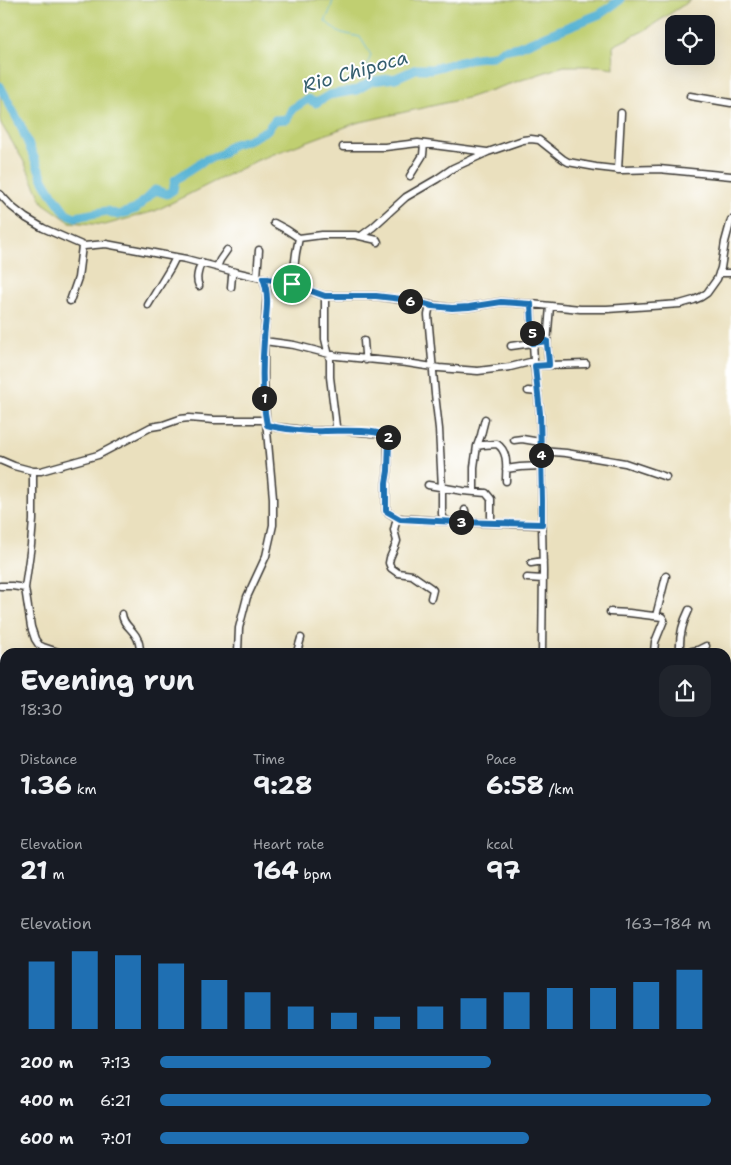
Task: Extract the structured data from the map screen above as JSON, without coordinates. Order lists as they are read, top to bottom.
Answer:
{
  "water": ["Rio Chipoca"],
  "page": {
    "pins": [
      "6",
      "5",
      "1",
      "2",
      "4",
      "3"
    ],
    "heading": ["Evening run", "18:30"],
    "stats": [
      ["Distance", "1.36 km"],
      ["Time", "9:28"],
      ["Pace", "6:58 /km"],
      ["Elevation", "21 m"],
      ["Heart rate", "164 bpm"],
      ["kcal", "97"]
    ],
    "chart": ["Elevation", "163–184 m"],
    "list": [
      {
        "name": "200 m",
        "note": "7:13"
      },
      {
        "name": "400 m",
        "note": "6:21"
      },
      {
        "name": "600 m",
        "note": "7:01"
      }
    ]
  }
}
